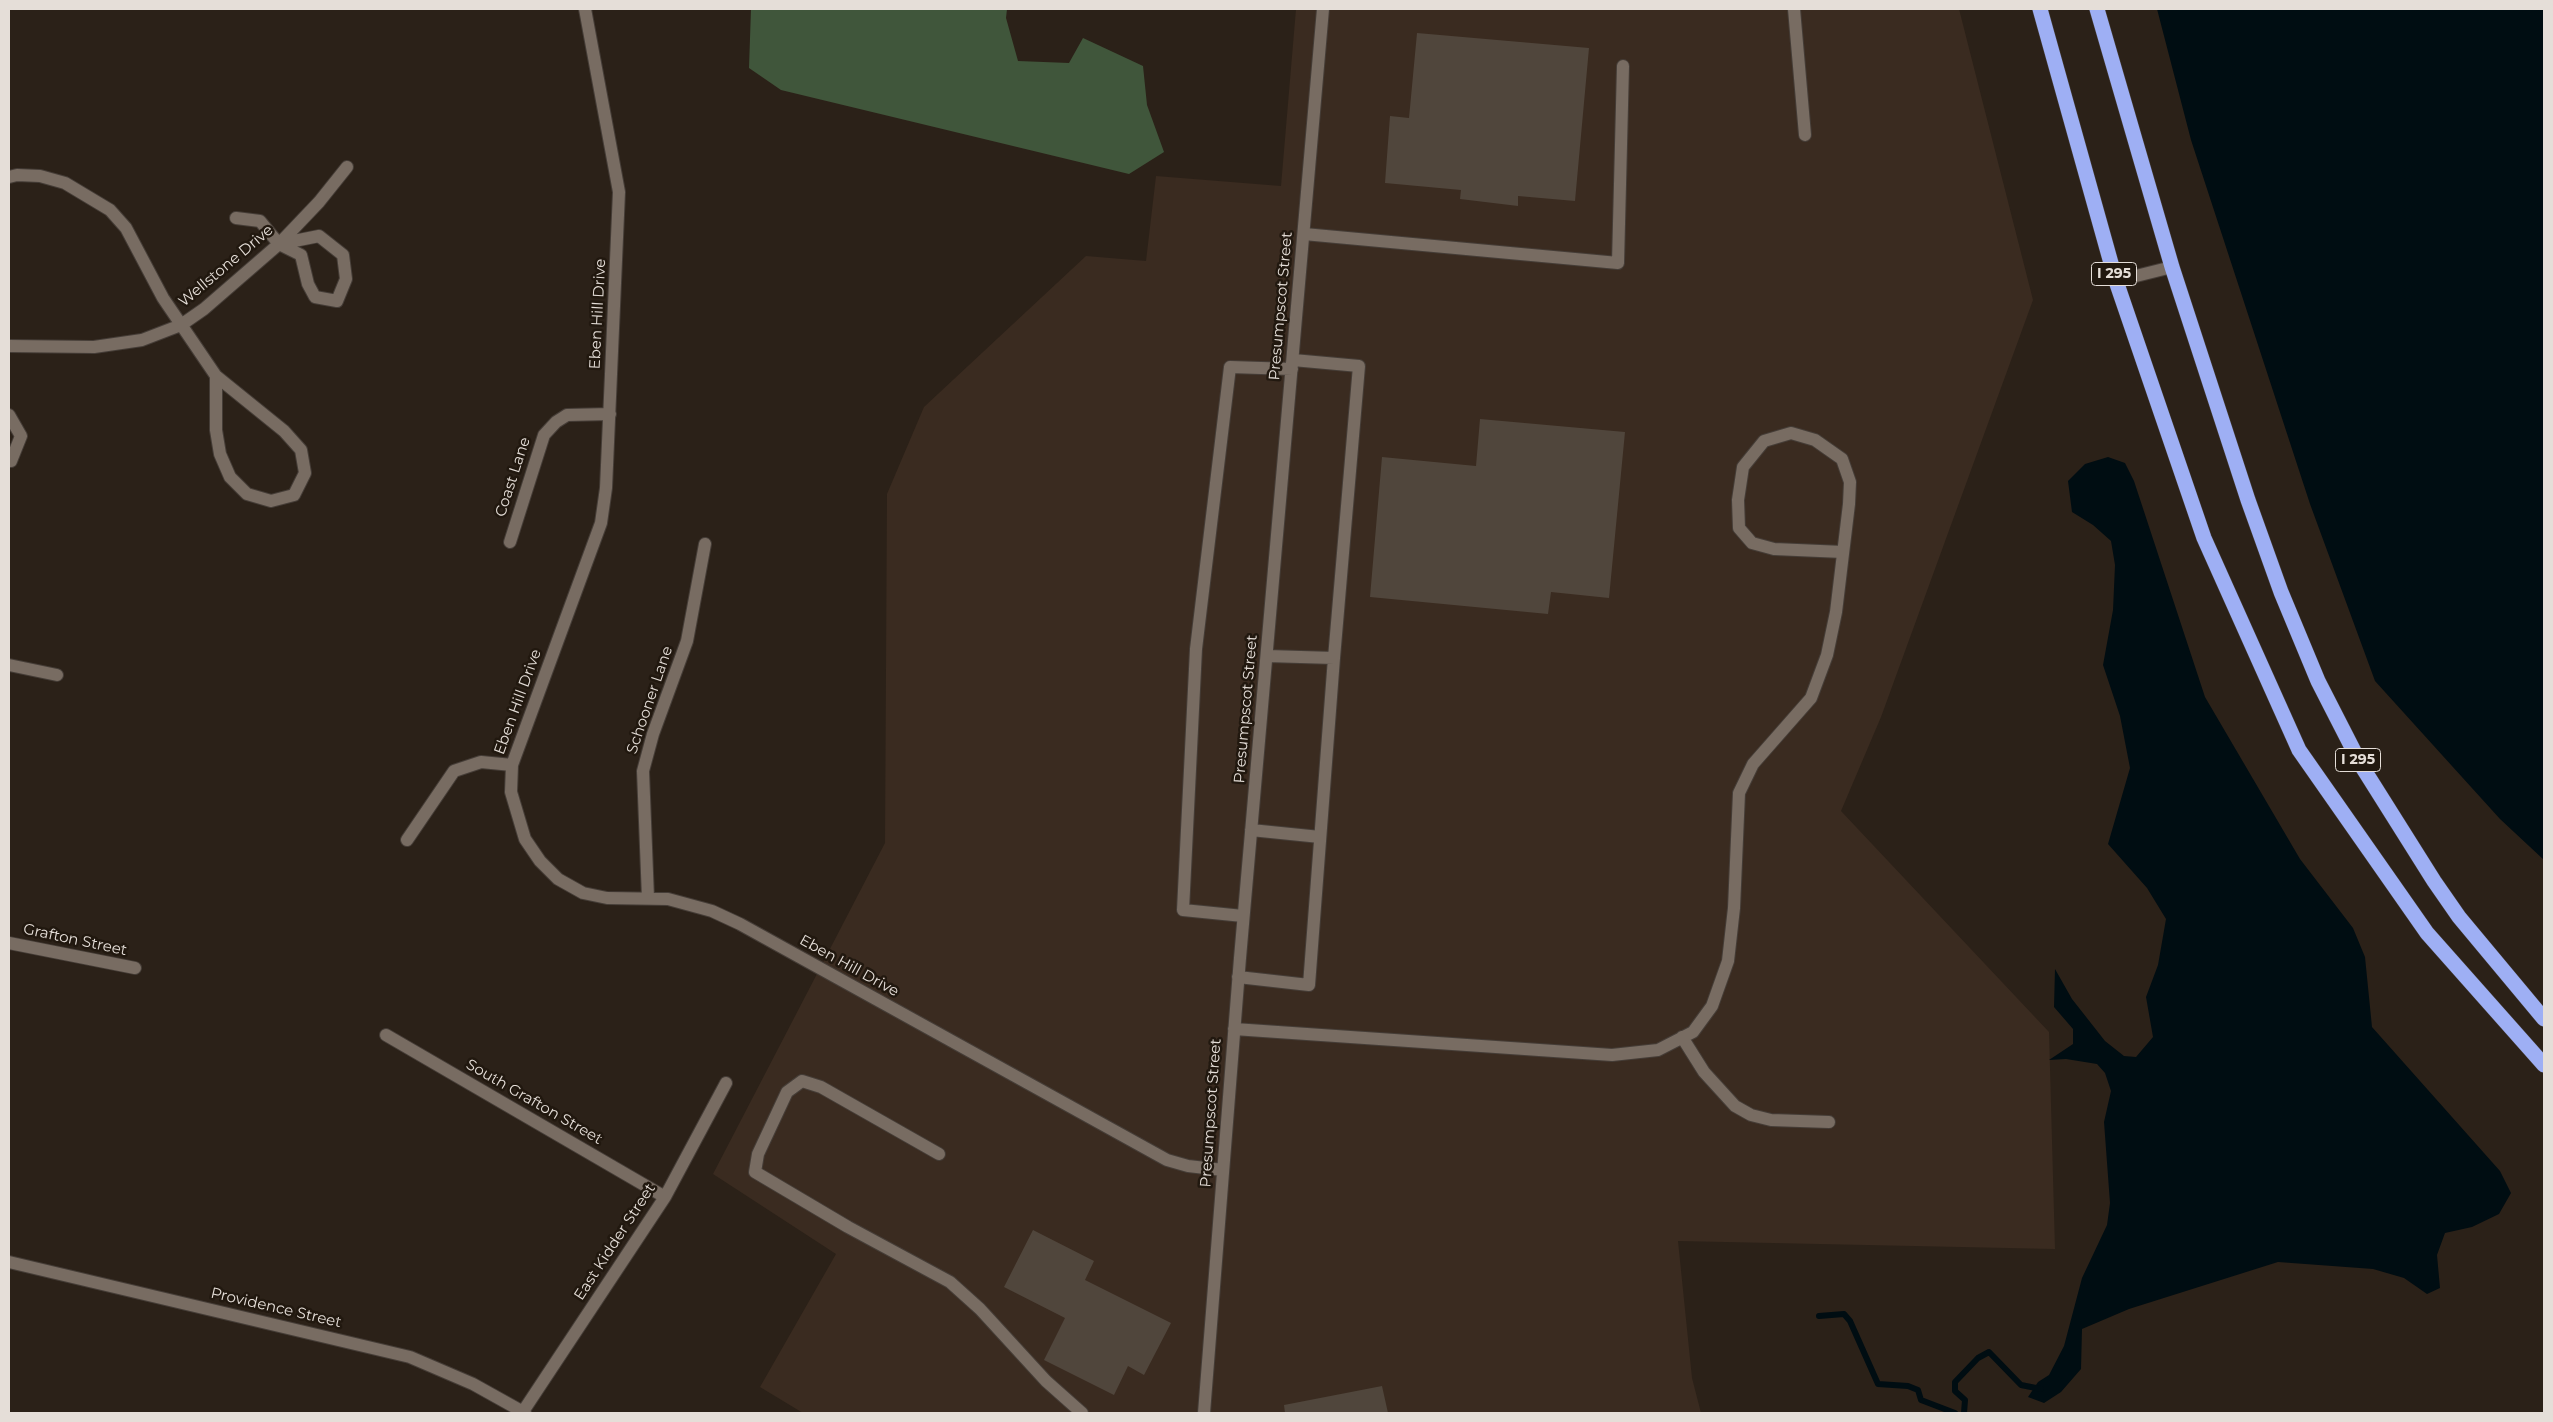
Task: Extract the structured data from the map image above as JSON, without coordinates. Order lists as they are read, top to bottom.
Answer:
{
  "streets": {
    "highway": ["I 295"],
    "street": [
      "Wellstone Drive",
      "Presumpscot Street",
      "Eben Hill Drive",
      "Coast Lane",
      "Schooner Lane",
      "Grafton Street",
      "South Grafton Street",
      "East Kidder Street",
      "Providence Street"
    ]
  },
  "crossings": [
    ["Presumpscot Street", "Eben Hill Drive"],
    ["Eben Hill Drive", "Coast Lane"],
    ["Eben Hill Drive", "Schooner Lane"],
    ["South Grafton Street", "East Kidder Street"],
    ["East Kidder Street", "Providence Street"]
  ]
}
